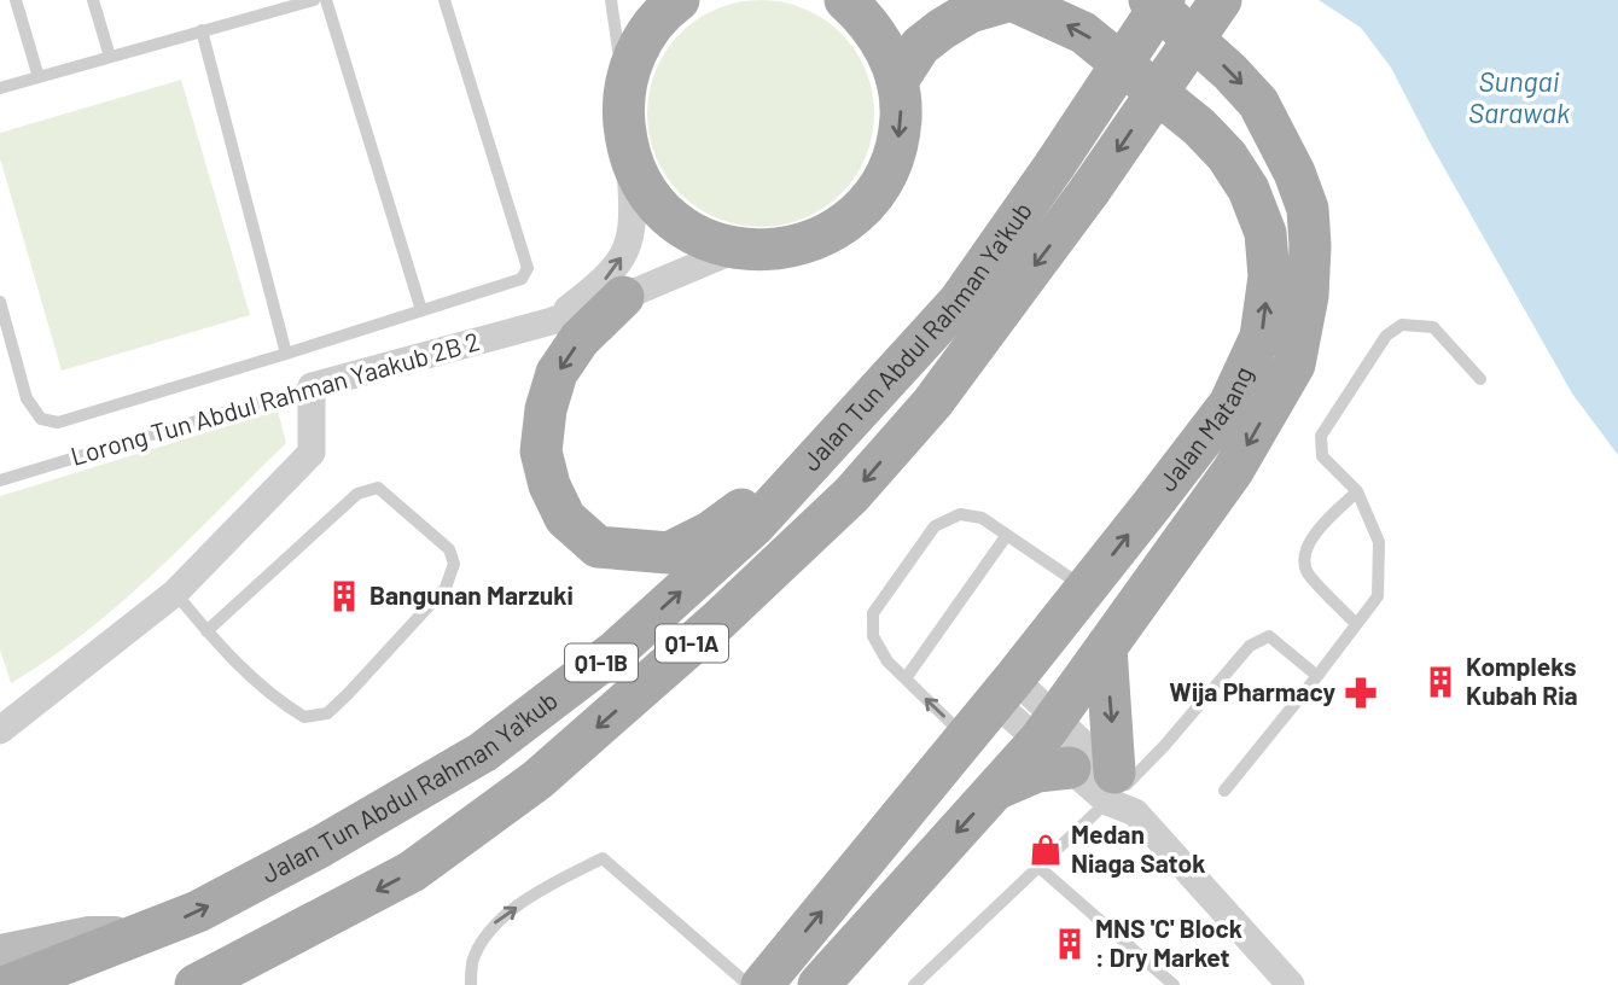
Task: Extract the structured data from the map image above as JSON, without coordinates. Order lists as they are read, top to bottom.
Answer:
{
  "streets": {
    "main road": [
      "Jalan Tun Abdul Rahman Ya'kub",
      "Jalan Matang",
      "Q1-1A",
      "Q1-1B"
    ],
    "street": ["Lorong Tun Abdul Rahman Yaakub 2B 2"]
  },
  "water": ["Sungai Sarawak"],
  "places": {
    "building": ["Bangunan Marzuki", "Kompleks Kubah Ria", "MNS 'C' Block : Dry Market"],
    "pharmacy": ["Wija Pharmacy"],
    "shop": ["Medan Niaga Satok"]
  }
}
